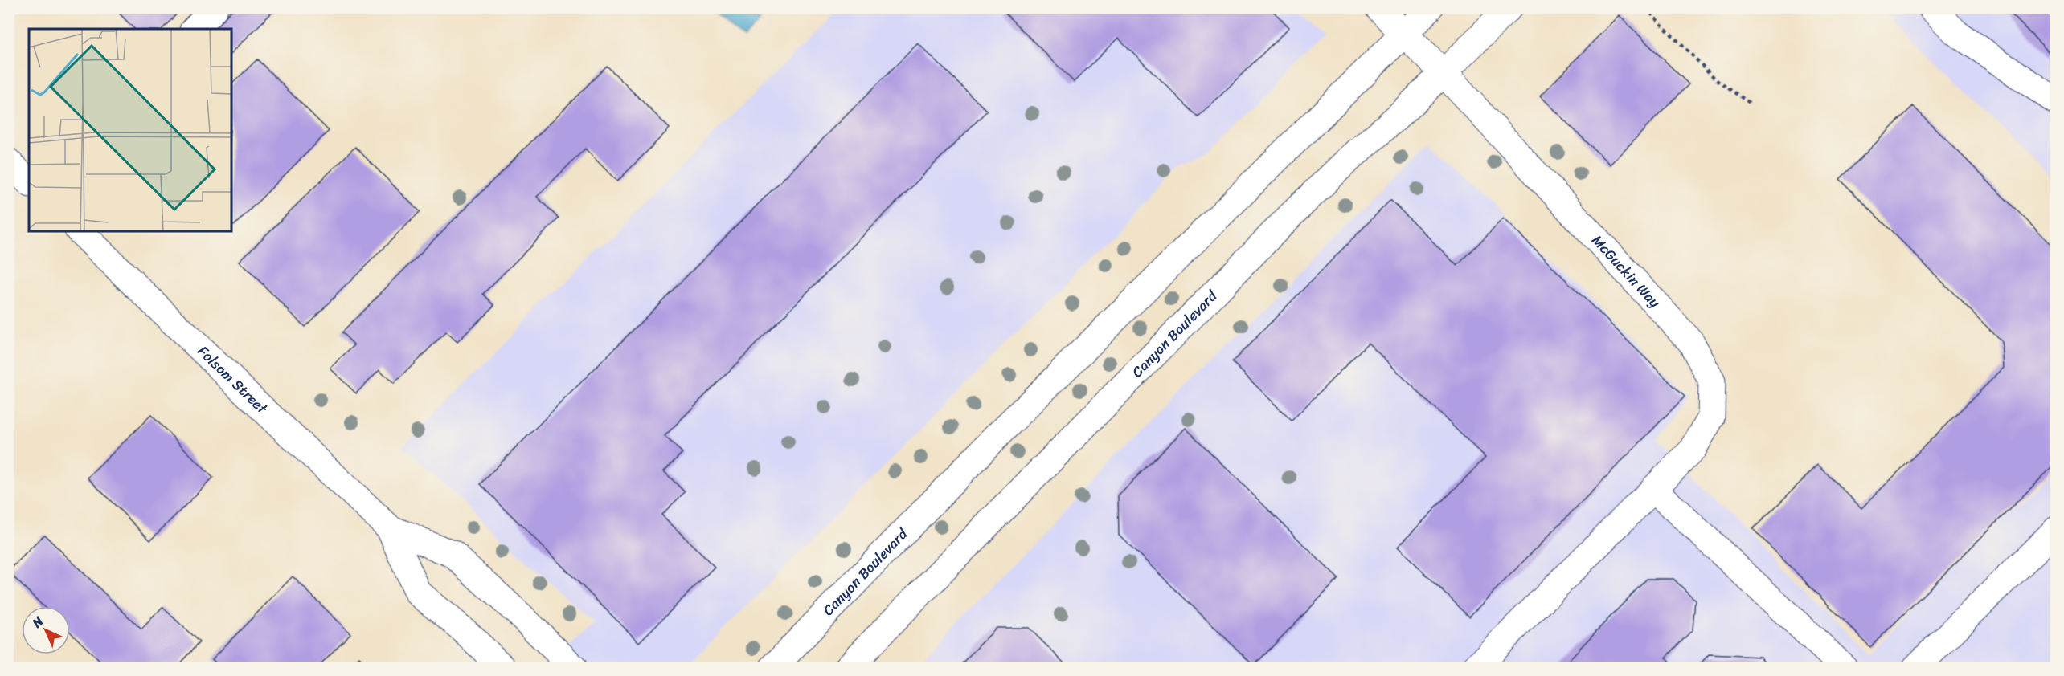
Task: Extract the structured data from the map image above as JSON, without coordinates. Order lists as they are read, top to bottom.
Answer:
{
  "streets": {
    "main road": ["McGuckin Way", "Canyon Boulevard", "Folsom Street"]
  },
  "crossings": [
    ["McGuckin Way", "Canyon Boulevard"]
  ],
  "north": "top left"
}
